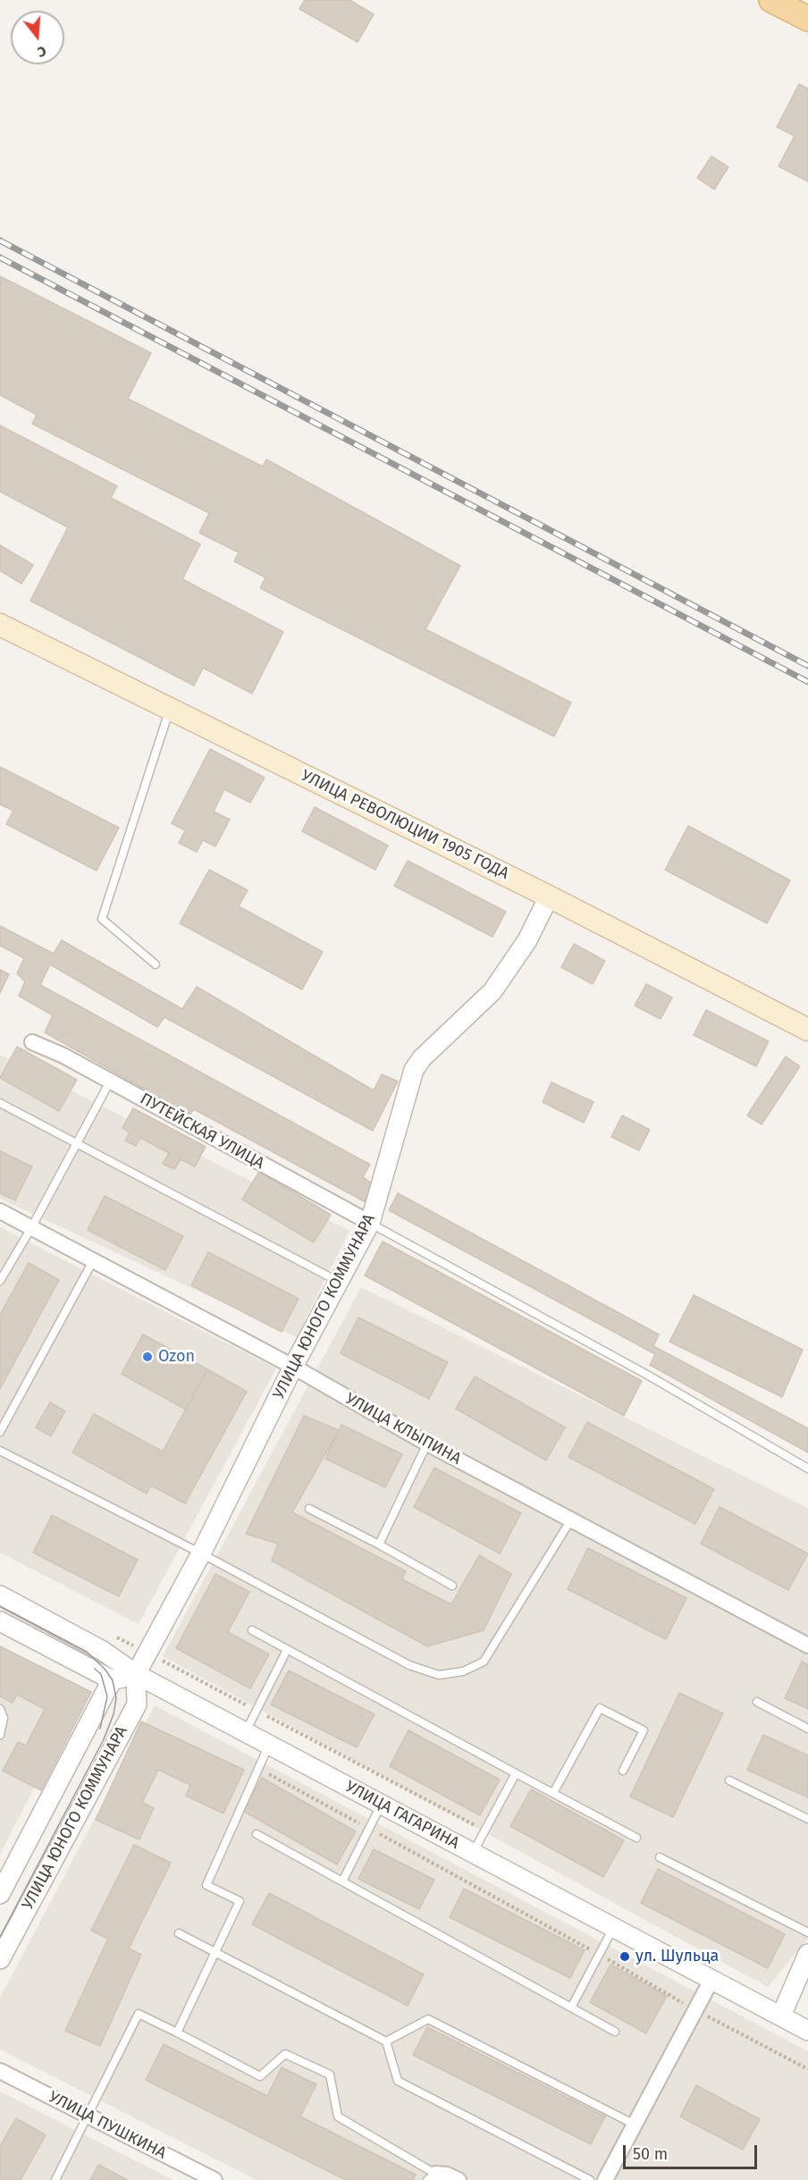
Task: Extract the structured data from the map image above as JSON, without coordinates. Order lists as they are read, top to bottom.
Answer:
{
  "streets": {
    "main road": ["УЛИЦА РЕВОЛЮЦИИ 1905 ГОДА"],
    "street": [
      "ПУТЕЙСКАЯ УЛИЦА",
      "УЛИЦА ЮНОГО КОММУНАРА",
      "УЛИЦА КЛЫПИНА",
      "УЛИЦА ГАГАРИНА",
      "УЛИЦА ПУШКИНА"
    ]
  },
  "crossings": [
    ["УЛИЦА РЕВОЛЮЦИИ 1905 ГОДА", "УЛИЦА ЮНОГО КОММУНАРА"],
    ["ПУТЕЙСКАЯ УЛИЦА", "УЛИЦА ЮНОГО КОММУНАРА"],
    ["УЛИЦА ЮНОГО КОММУНАРА", "УЛИЦА КЛЫПИНА"],
    ["УЛИЦА ЮНОГО КОММУНАРА", "УЛИЦА ГАГАРИНА"]
  ],
  "places": ["Ozon", "ул. Шульца"],
  "scale_bar": "50 m",
  "north": "bottom"
}
